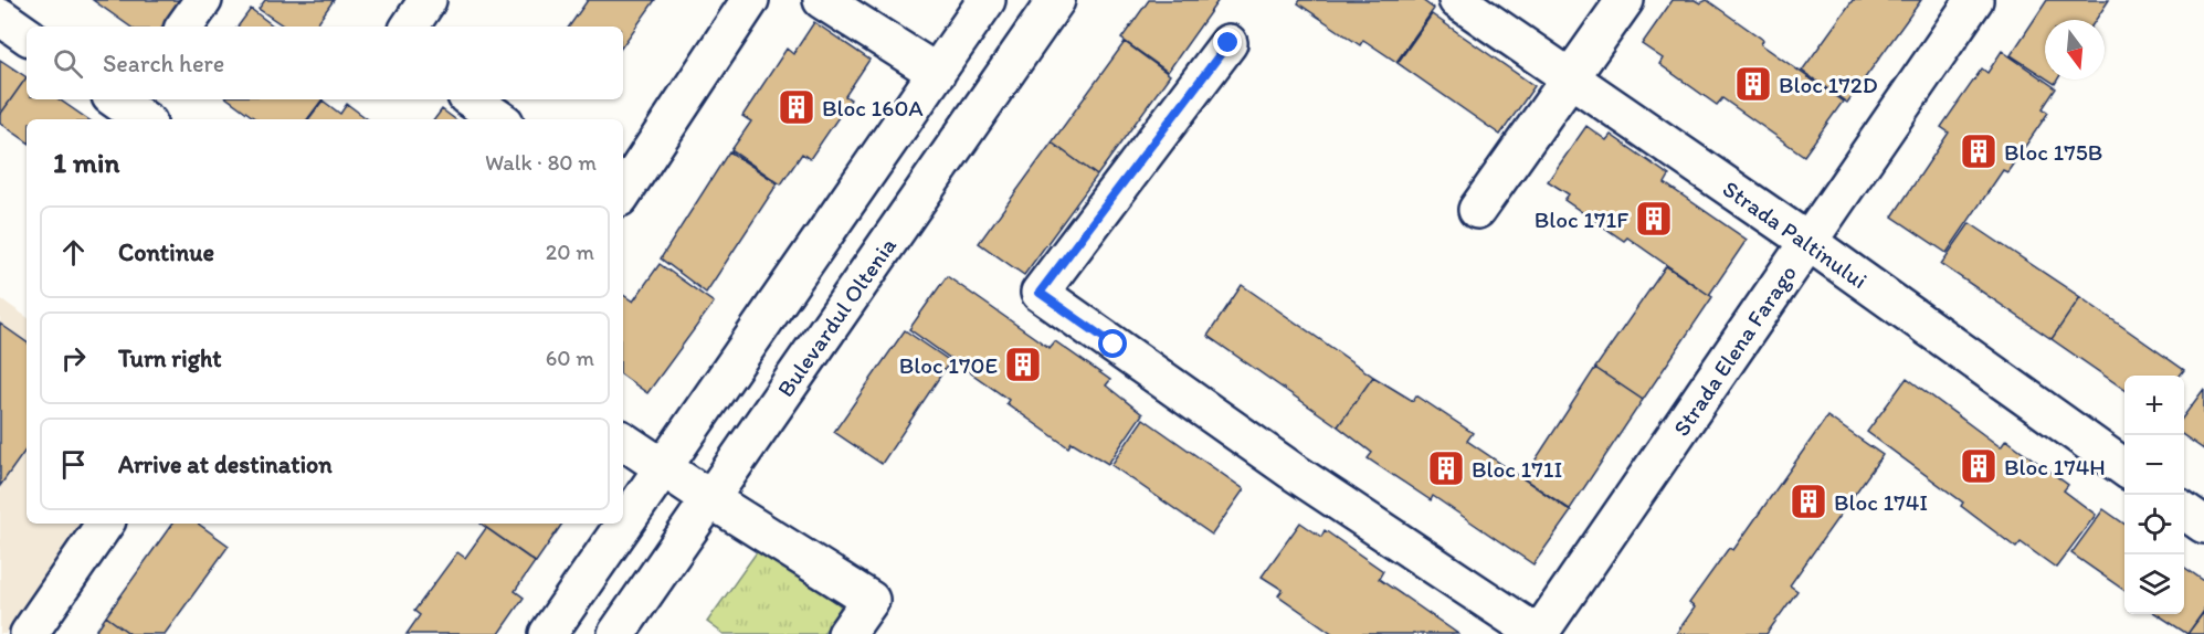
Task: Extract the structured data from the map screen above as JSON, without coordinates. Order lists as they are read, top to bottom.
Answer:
{
  "streets": {
    "street": ["Strada Paltinului", "Bulevardul Oltenia", "Strada Elena Farago"]
  },
  "crossings": [
    ["Strada Paltinului", "Strada Elena Farago"]
  ],
  "places": {
    "building": [
      "Bloc 172D",
      "Bloc 160A",
      "Bloc 175B",
      "Bloc 171F",
      "Bloc 170E",
      "Bloc 174H",
      "Bloc 171I",
      "Bloc 174I"
    ]
  },
  "north": "bottom",
  "page": {
    "search": "Search here",
    "heading": ["1 min", "Walk · 80 m"],
    "list": [
      ["Continue", "20 m"],
      ["Turn right", "60 m"],
      "Arrive at destination"
    ],
    "map_buttons": ["+", "−"]
  }
}
